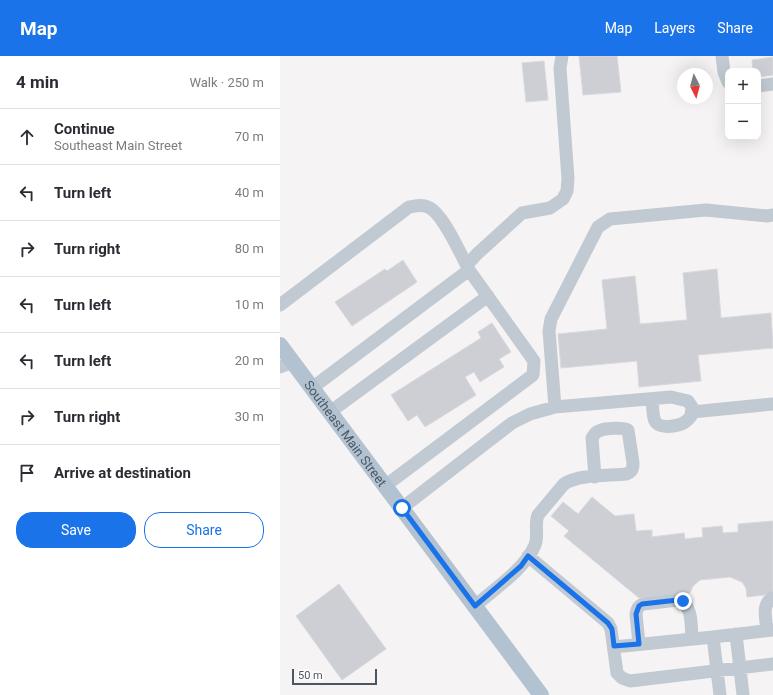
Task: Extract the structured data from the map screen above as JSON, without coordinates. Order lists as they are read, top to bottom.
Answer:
{
  "streets": {
    "main road": ["Southeast Main Street"]
  },
  "scale_bar": "50 m",
  "north": "bottom",
  "page": {
    "header": "Map",
    "nav": ["Map", "Layers", "Share"],
    "heading": ["4 min", "Walk · 250 m"],
    "map_buttons": ["+", "−"],
    "list": [
      ["Continue", "Southeast Main Street", "70 m"],
      ["Turn left", "40 m"],
      ["Turn right", "80 m"],
      ["Turn left", "10 m"],
      ["Turn left", "20 m"],
      ["Turn right", "30 m"],
      "Arrive at destination"
    ],
    "buttons": ["Save", "Share"],
    "scale": "50 m"
  }
}
